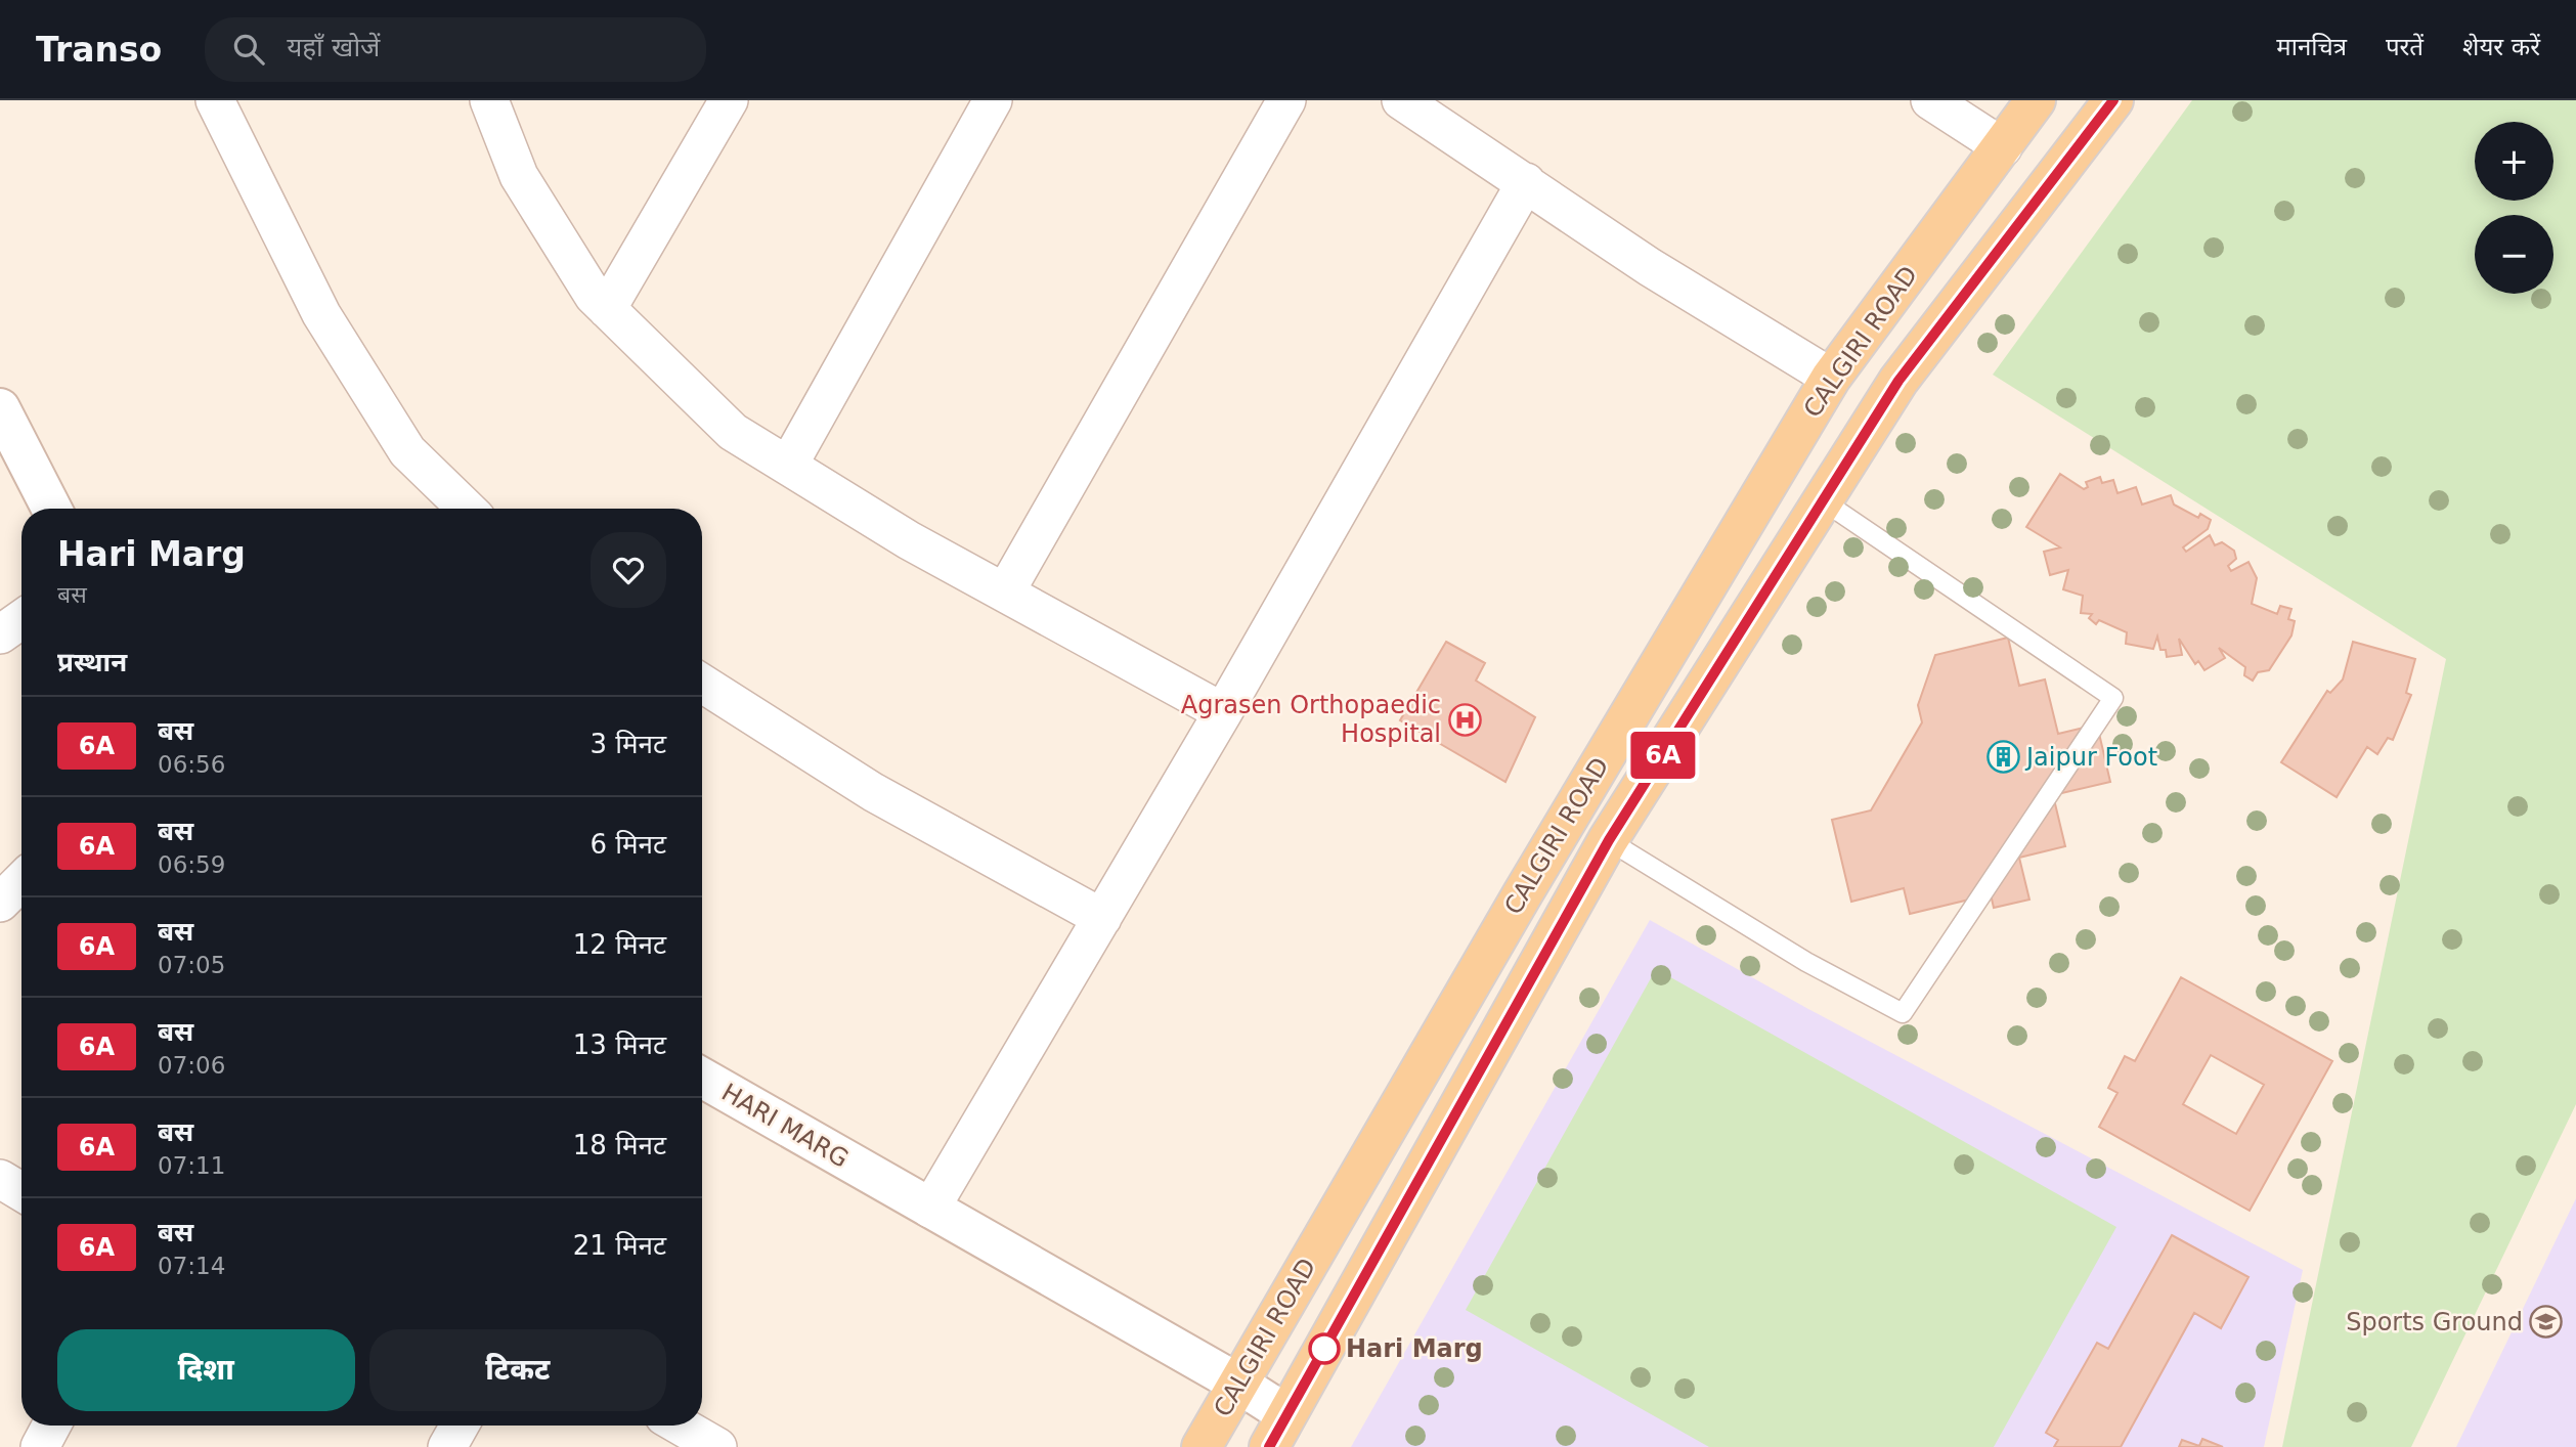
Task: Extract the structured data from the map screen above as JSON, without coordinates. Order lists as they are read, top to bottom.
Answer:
{
  "streets": {
    "main road": ["CALGIRI ROAD"],
    "street": ["HARI MARG"]
  },
  "crossings": [
    ["CALGIRI ROAD", "HARI MARG"]
  ],
  "places": {
    "hospital": ["Agrasen Orthopaedic Hospital"],
    "building": ["Jaipur Foot"],
    "school or university": ["Sports Ground"],
    "other": ["Hari Marg"]
  },
  "lines": ["bus line 6A"],
  "page": {
    "header": "Transo",
    "search": "यहाँ खोजें",
    "nav": ["मानचित्र", "परतें", "शेयर करें"],
    "on_map": "6A",
    "map_buttons": ["+", "−"],
    "heading": [
      ["Hari Marg", "बस"],
      "प्रस्थान"
    ],
    "list": [
      {
        "mark": "6A",
        "name": "बस",
        "note": "06:56",
        "value": "3 मिनट"
      },
      {
        "mark": "6A",
        "name": "बस",
        "note": "06:59",
        "value": "6 मिनट"
      },
      {
        "mark": "6A",
        "name": "बस",
        "note": "07:05",
        "value": "12 मिनट"
      },
      {
        "mark": "6A",
        "name": "बस",
        "note": "07:06",
        "value": "13 मिनट"
      },
      {
        "mark": "6A",
        "name": "बस",
        "note": "07:11",
        "value": "18 मिनट"
      },
      {
        "mark": "6A",
        "name": "बस",
        "note": "07:14",
        "value": "21 मिनट"
      }
    ],
    "buttons": ["दिशा", "टिकट"]
  }
}
